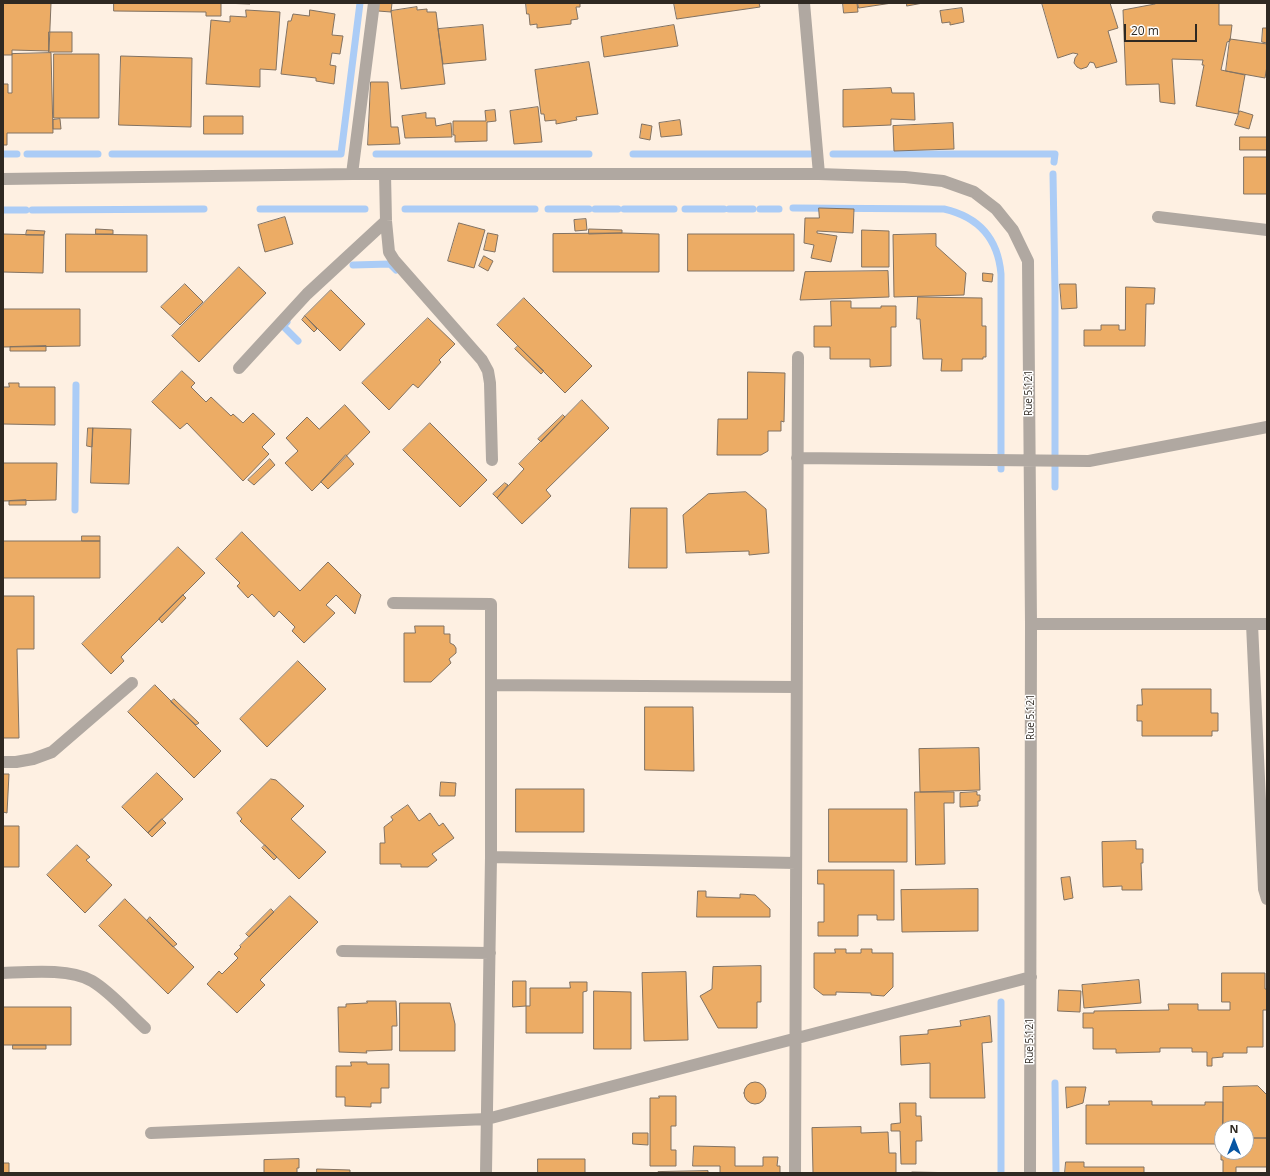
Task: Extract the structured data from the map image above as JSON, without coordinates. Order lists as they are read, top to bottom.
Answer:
{
  "streets": {
    "street": ["Rue 5.121"]
  },
  "scale_bar": "20 m",
  "north": "top"
}
